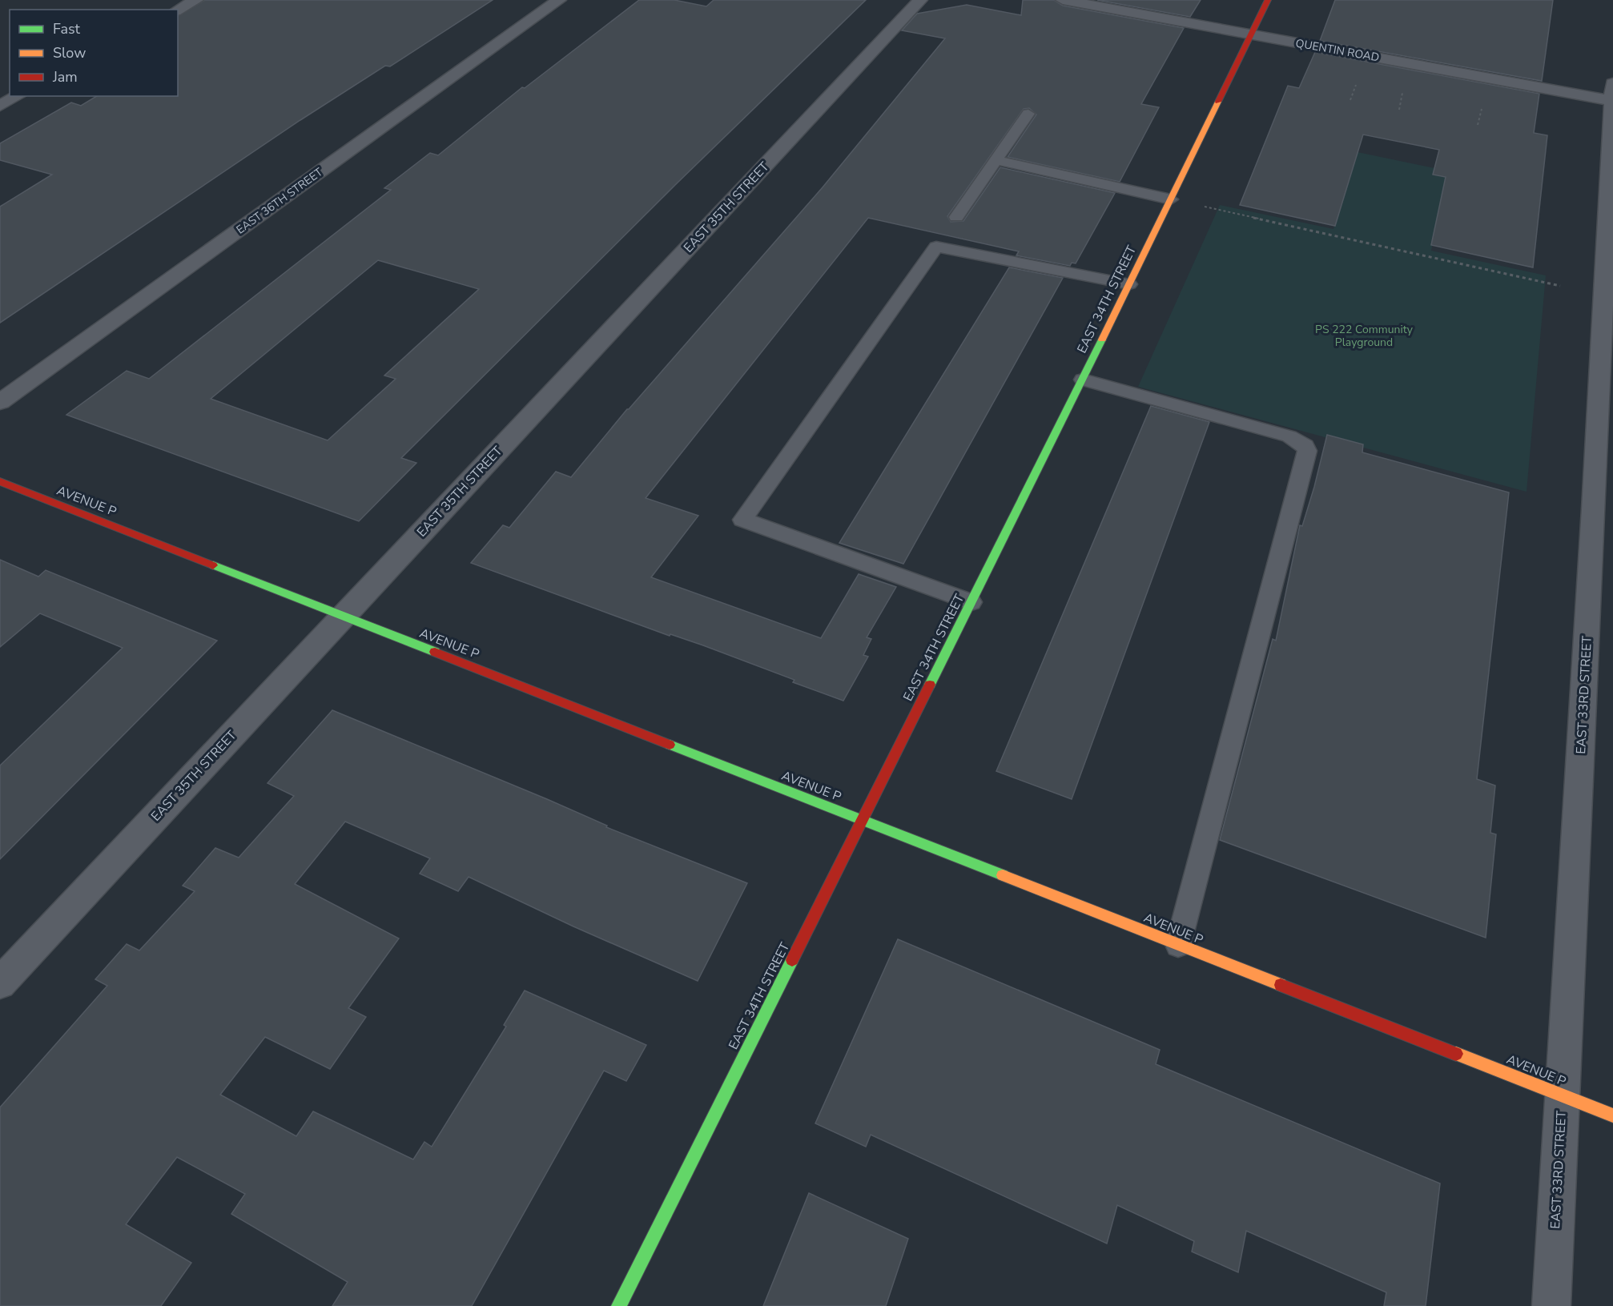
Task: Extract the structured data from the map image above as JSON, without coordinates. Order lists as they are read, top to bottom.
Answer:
{
  "streets": {
    "street": [
      "QUENTIN ROAD",
      "EAST 36TH STREET",
      "EAST 35TH STREET",
      "EAST 34TH STREET",
      "AVENUE P",
      "EAST 33RD STREET"
    ]
  },
  "crossings": [
    ["QUENTIN ROAD", "EAST 34TH STREET"],
    ["QUENTIN ROAD", "EAST 33RD STREET"],
    ["EAST 35TH STREET", "AVENUE P"],
    ["EAST 34TH STREET", "AVENUE P"],
    ["AVENUE P", "EAST 33RD STREET"]
  ],
  "parks": ["PS 222 Community Playground"],
  "legend": ["Fast", "Slow", "Jam"]
}
